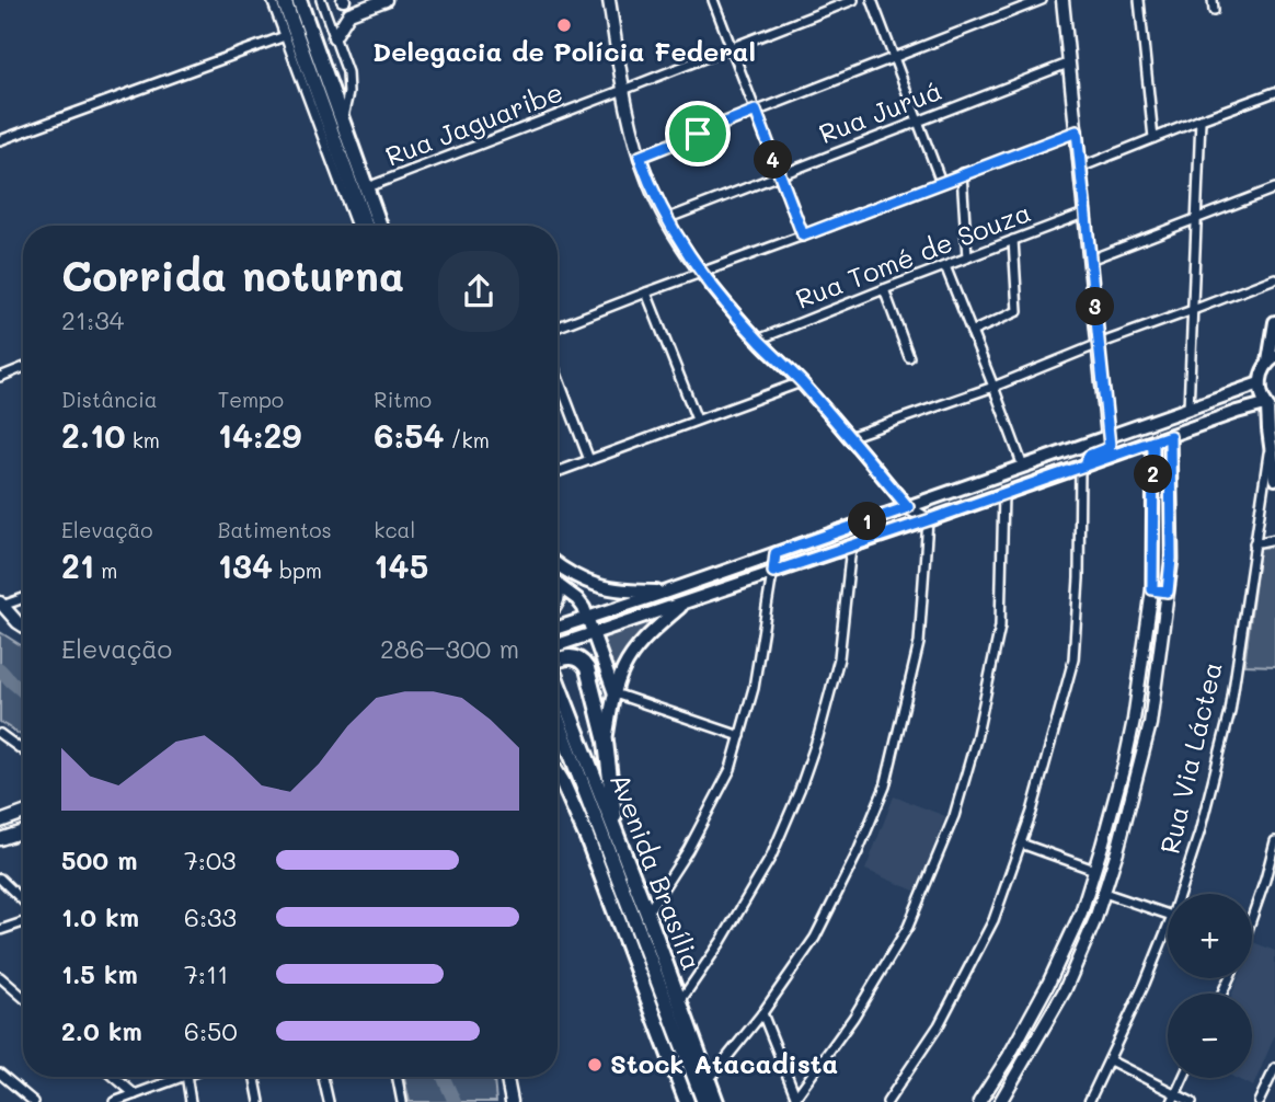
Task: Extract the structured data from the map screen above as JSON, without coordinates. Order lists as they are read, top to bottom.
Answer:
{
  "streets": {
    "highway": ["Avenida Brasília"],
    "street": [
      "Rua Juruá",
      "Rua Jaguaribe",
      "Rua Tomé de Souza",
      "Rua Via Láctea"
    ]
  },
  "places": ["Delegacia de Polícia Federal", "Stock Atacadista"],
  "page": {
    "pins": [
      "4",
      "3",
      "2",
      "1"
    ],
    "heading": ["Corrida noturna", "21:34"],
    "stats": [
      ["Distância", "2.10 km"],
      ["Tempo", "14:29"],
      ["Ritmo", "6:54 /km"],
      ["Elevação", "21 m"],
      ["Batimentos", "134 bpm"],
      ["kcal", "145"]
    ],
    "chart": ["Elevação", "286–300 m"],
    "list": [
      {
        "name": "500 m",
        "note": "7:03"
      },
      {
        "name": "1.0 km",
        "note": "6:33"
      },
      {
        "name": "1.5 km",
        "note": "7:11"
      },
      {
        "name": "2.0 km",
        "note": "6:50"
      }
    ],
    "map_buttons": ["+", "−"]
  }
}
